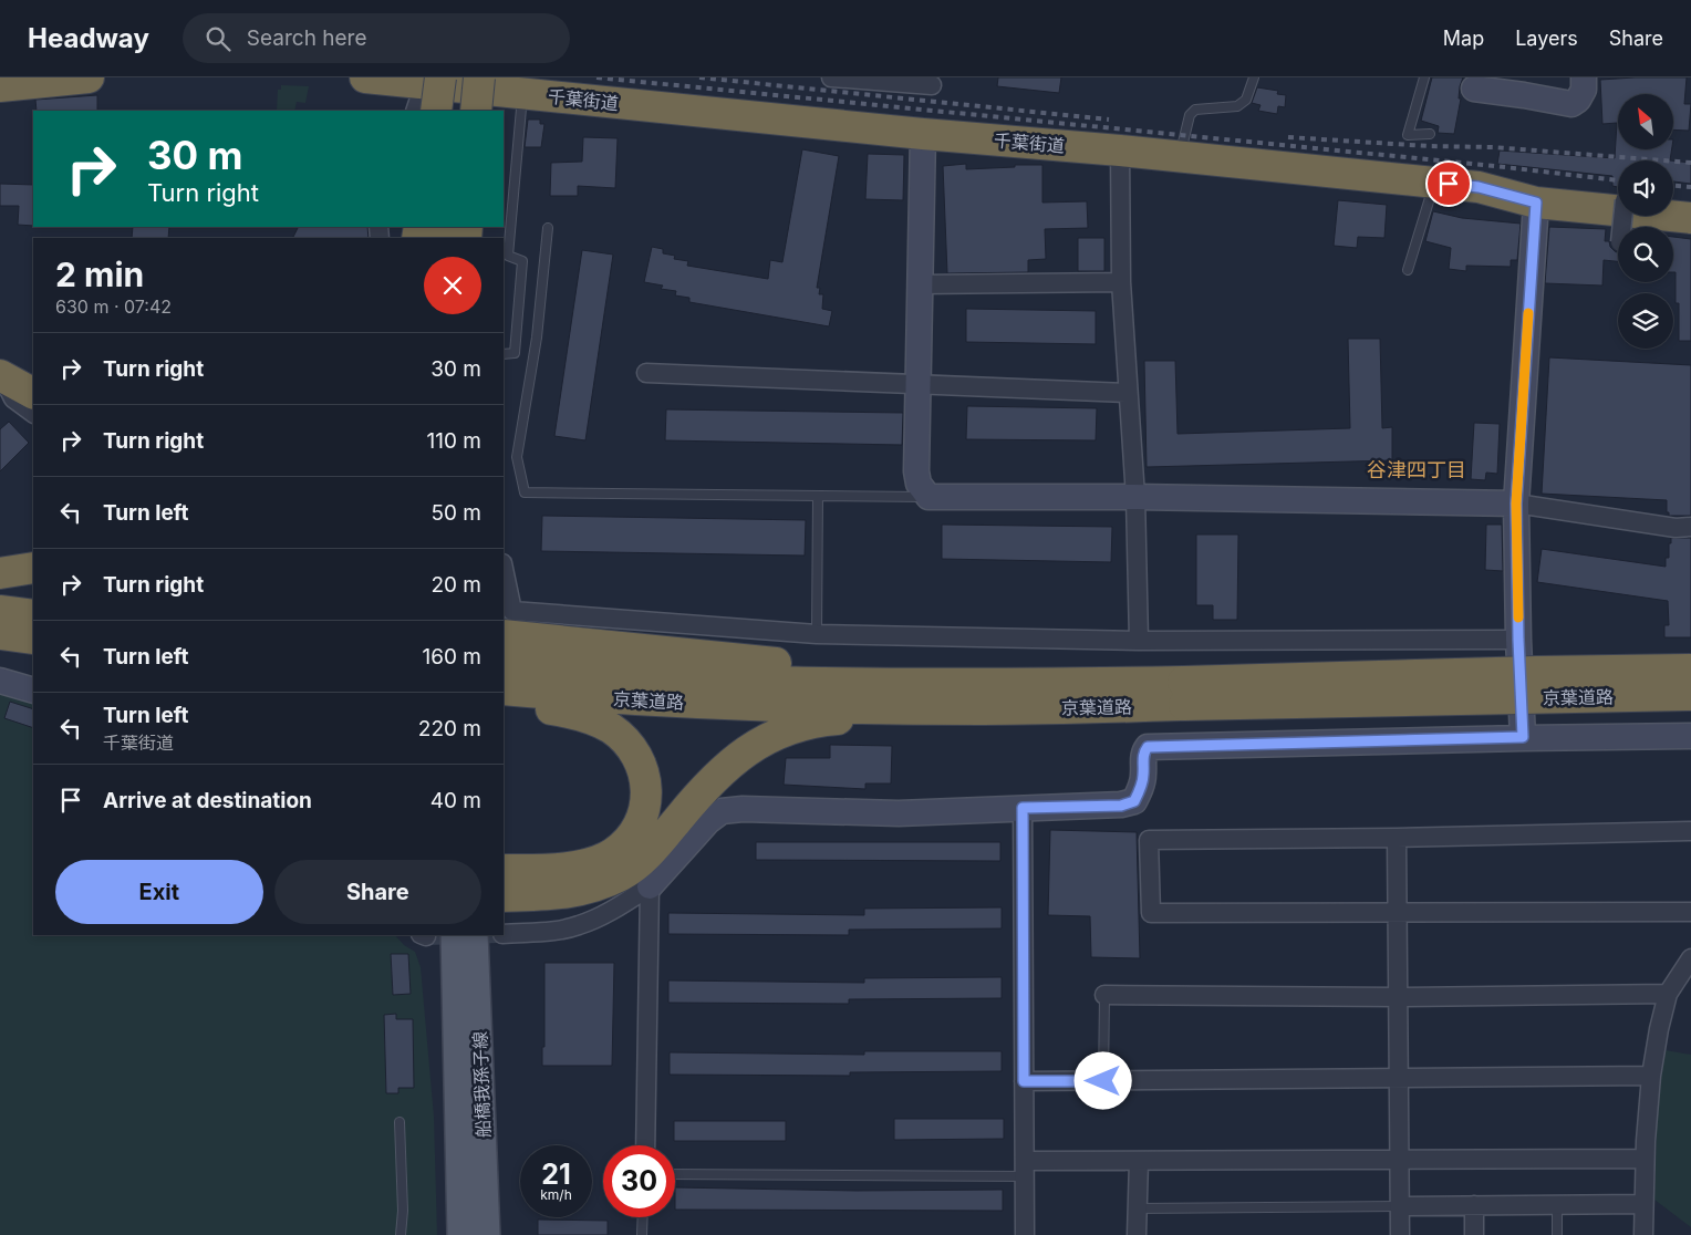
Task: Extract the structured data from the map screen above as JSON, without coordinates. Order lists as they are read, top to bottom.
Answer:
{
  "streets": {
    "highway": ["千葉街道", "京葉道路"],
    "main road": ["船橋我孫子線"]
  },
  "districts": ["谷津四丁目"],
  "north": "top left",
  "page": {
    "header": "Headway",
    "search": "Search here",
    "nav": ["Map", "Layers", "Share"],
    "turn": ["30 m", "Turn right"],
    "heading": ["2 min", "630 m · 07:42"],
    "list": [
      {
        "name": "Turn right",
        "value": "30 m"
      },
      {
        "name": "Turn right",
        "value": "110 m"
      },
      {
        "name": "Turn left",
        "value": "50 m"
      },
      {
        "name": "Turn right",
        "value": "20 m"
      },
      {
        "name": "Turn left",
        "value": "160 m"
      },
      {
        "name": "Turn left",
        "note": "千葉街道",
        "value": "220 m"
      },
      {
        "name": "Arrive at destination",
        "value": "40 m"
      }
    ],
    "buttons": ["Exit", "Share"],
    "speed": "21 km/h",
    "limit": "30"
  }
}
